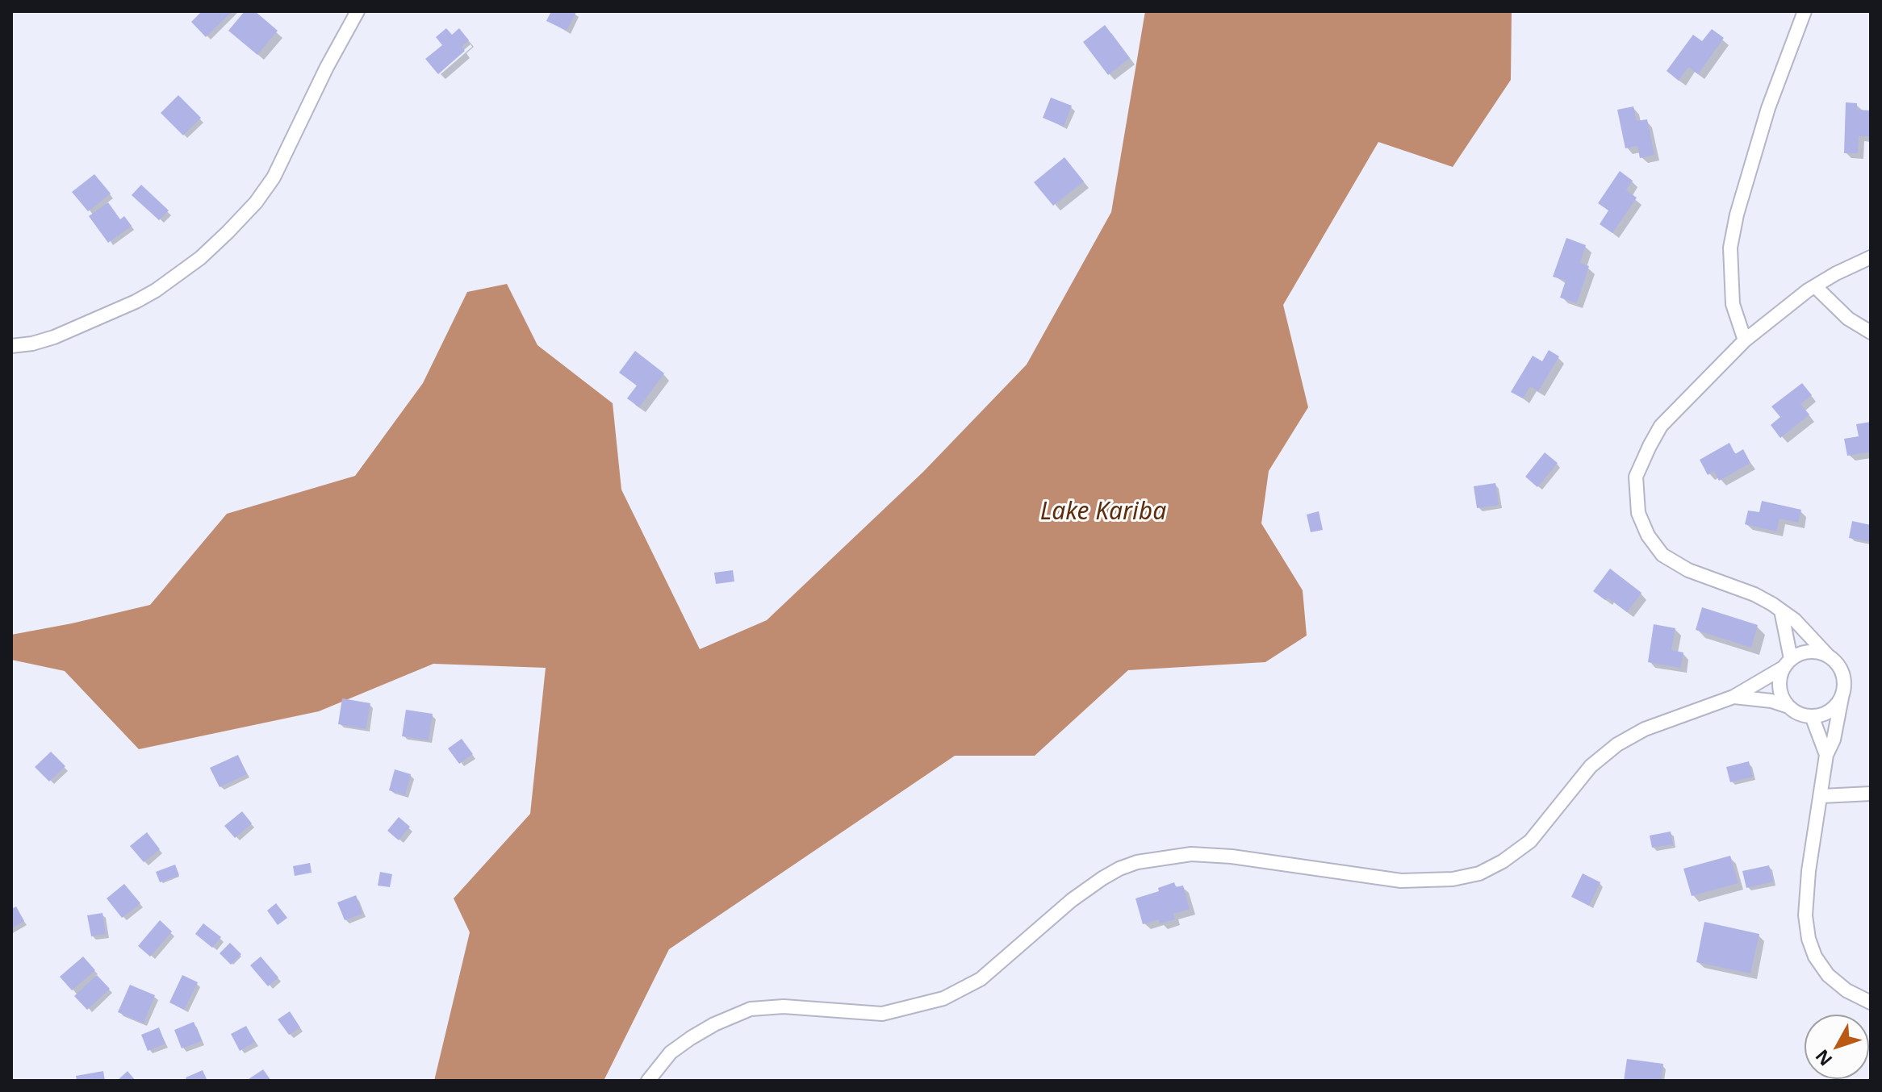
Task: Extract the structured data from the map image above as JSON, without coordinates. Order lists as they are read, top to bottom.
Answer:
{
  "water": ["Lake Kariba"],
  "north": "bottom left"
}
